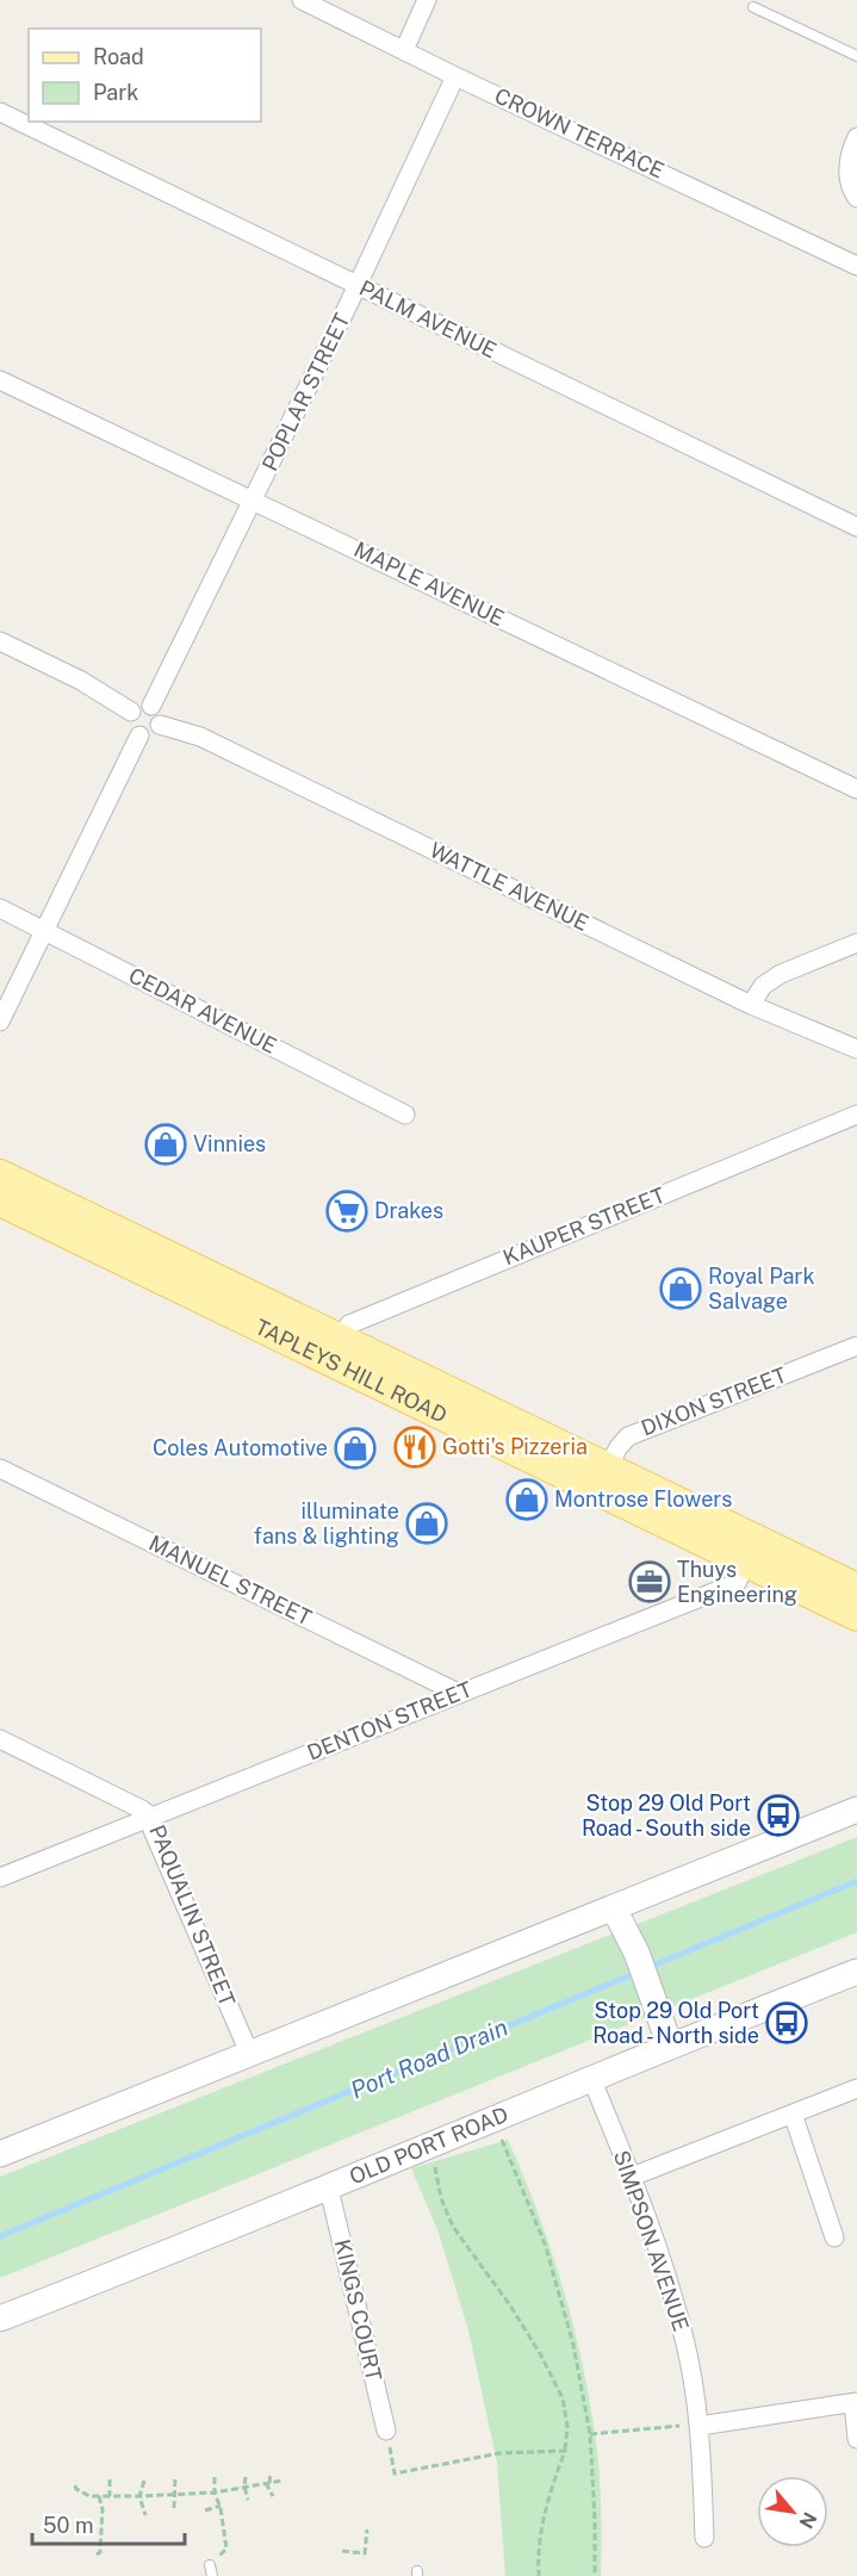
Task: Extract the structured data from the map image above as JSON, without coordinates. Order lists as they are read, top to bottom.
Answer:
{
  "streets": {
    "main road": ["TAPLEYS HILL ROAD", "OLD PORT ROAD"],
    "street": [
      "CROWN TERRACE",
      "PALM AVENUE",
      "POPLAR STREET",
      "MAPLE AVENUE",
      "WATTLE AVENUE",
      "CEDAR AVENUE",
      "KAUPER STREET",
      "DIXON STREET",
      "MANUEL STREET",
      "DENTON STREET",
      "PAQUALIN STREET",
      "SIMPSON AVENUE",
      "KINGS COURT"
    ]
  },
  "crossings": [
    ["CROWN TERRACE", "POPLAR STREET"],
    ["PALM AVENUE", "POPLAR STREET"],
    ["POPLAR STREET", "MAPLE AVENUE"],
    ["POPLAR STREET", "WATTLE AVENUE"],
    ["KAUPER STREET", "TAPLEYS HILL ROAD"],
    ["TAPLEYS HILL ROAD", "DIXON STREET"],
    ["TAPLEYS HILL ROAD", "DENTON STREET"],
    ["MANUEL STREET", "DENTON STREET"],
    ["DENTON STREET", "PAQUALIN STREET"],
    ["OLD PORT ROAD", "SIMPSON AVENUE"],
    ["OLD PORT ROAD", "KINGS COURT"]
  ],
  "water": ["Port Road Drain"],
  "places": {
    "shop": [
      "Vinnies",
      "Royal Park Salvage",
      "Coles Automotive",
      "Montrose Flowers",
      "illuminate fans & lighting"
    ],
    "supermarket": ["Drakes"],
    "restaurant": ["Gotti's Pizzeria"],
    "office": ["Thuys Engineering"],
    "bus stop": ["Stop 29 Old Port Road - South side", "Stop 29 Old Port Road - North side"]
  },
  "legend": ["Road", "Park"],
  "scale_bar": "50 m",
  "north": "bottom right"
}
